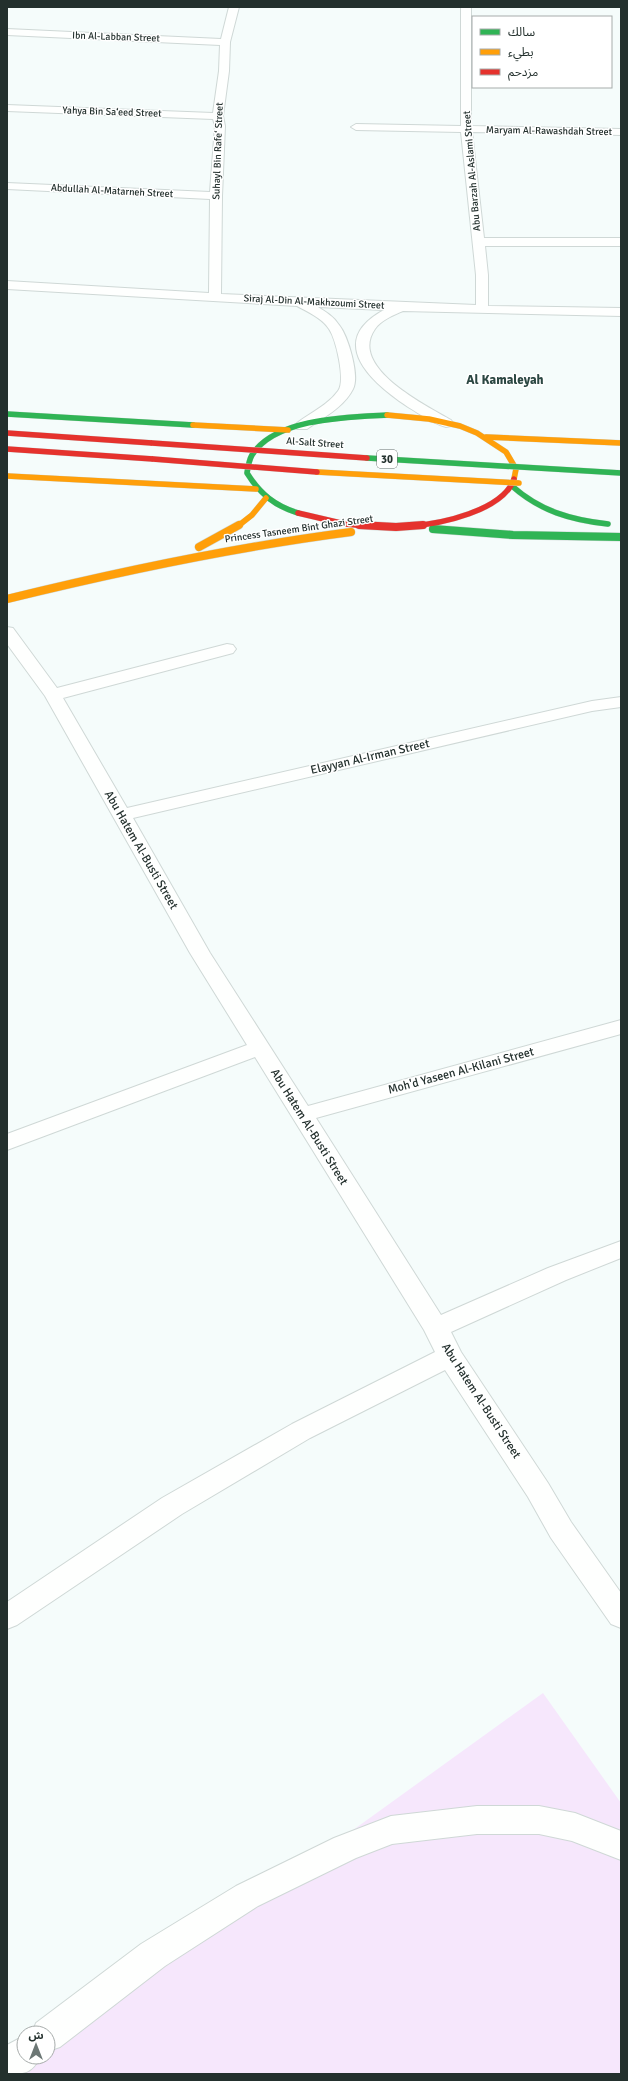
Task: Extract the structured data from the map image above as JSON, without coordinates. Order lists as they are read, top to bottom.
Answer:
{
  "streets": {
    "main road": ["Al-Salt Street", "30", "Princess Tasneem Bint Ghazi Street"],
    "street": [
      "Ibn Al-Labban Street",
      "Yahya Bin Sa‘eed Street",
      "Maryam Al-Rawashdah Street",
      "Suhayl Bin Rafe‘ Street",
      "Abu Barzah Al-Aslami Street",
      "Abdullah Al-Matarneh Street",
      "Siraj Al-Din Al-Makhzoumi Street",
      "Elayyan Al-Irman Street",
      "Abu Hatem Al-Busti Street",
      "Moh'd Yaseen Al-Kilani Street"
    ]
  },
  "crossings": [
    ["Ibn Al-Labban Street", "Suhayl Bin Rafe‘ Street"],
    ["Yahya Bin Sa‘eed Street", "Suhayl Bin Rafe‘ Street"],
    ["Maryam Al-Rawashdah Street", "Abu Barzah Al-Aslami Street"],
    ["Suhayl Bin Rafe‘ Street", "Abdullah Al-Matarneh Street"],
    ["Suhayl Bin Rafe‘ Street", "Siraj Al-Din Al-Makhzoumi Street"],
    ["Abu Barzah Al-Aslami Street", "Siraj Al-Din Al-Makhzoumi Street"],
    ["Elayyan Al-Irman Street", "Abu Hatem Al-Busti Street"],
    ["Abu Hatem Al-Busti Street", "Moh'd Yaseen Al-Kilani Street"]
  ],
  "districts": ["Al Kamaleyah"],
  "legend": ["سالك", "بطيء", "مزدحم"],
  "north": "top"
}
